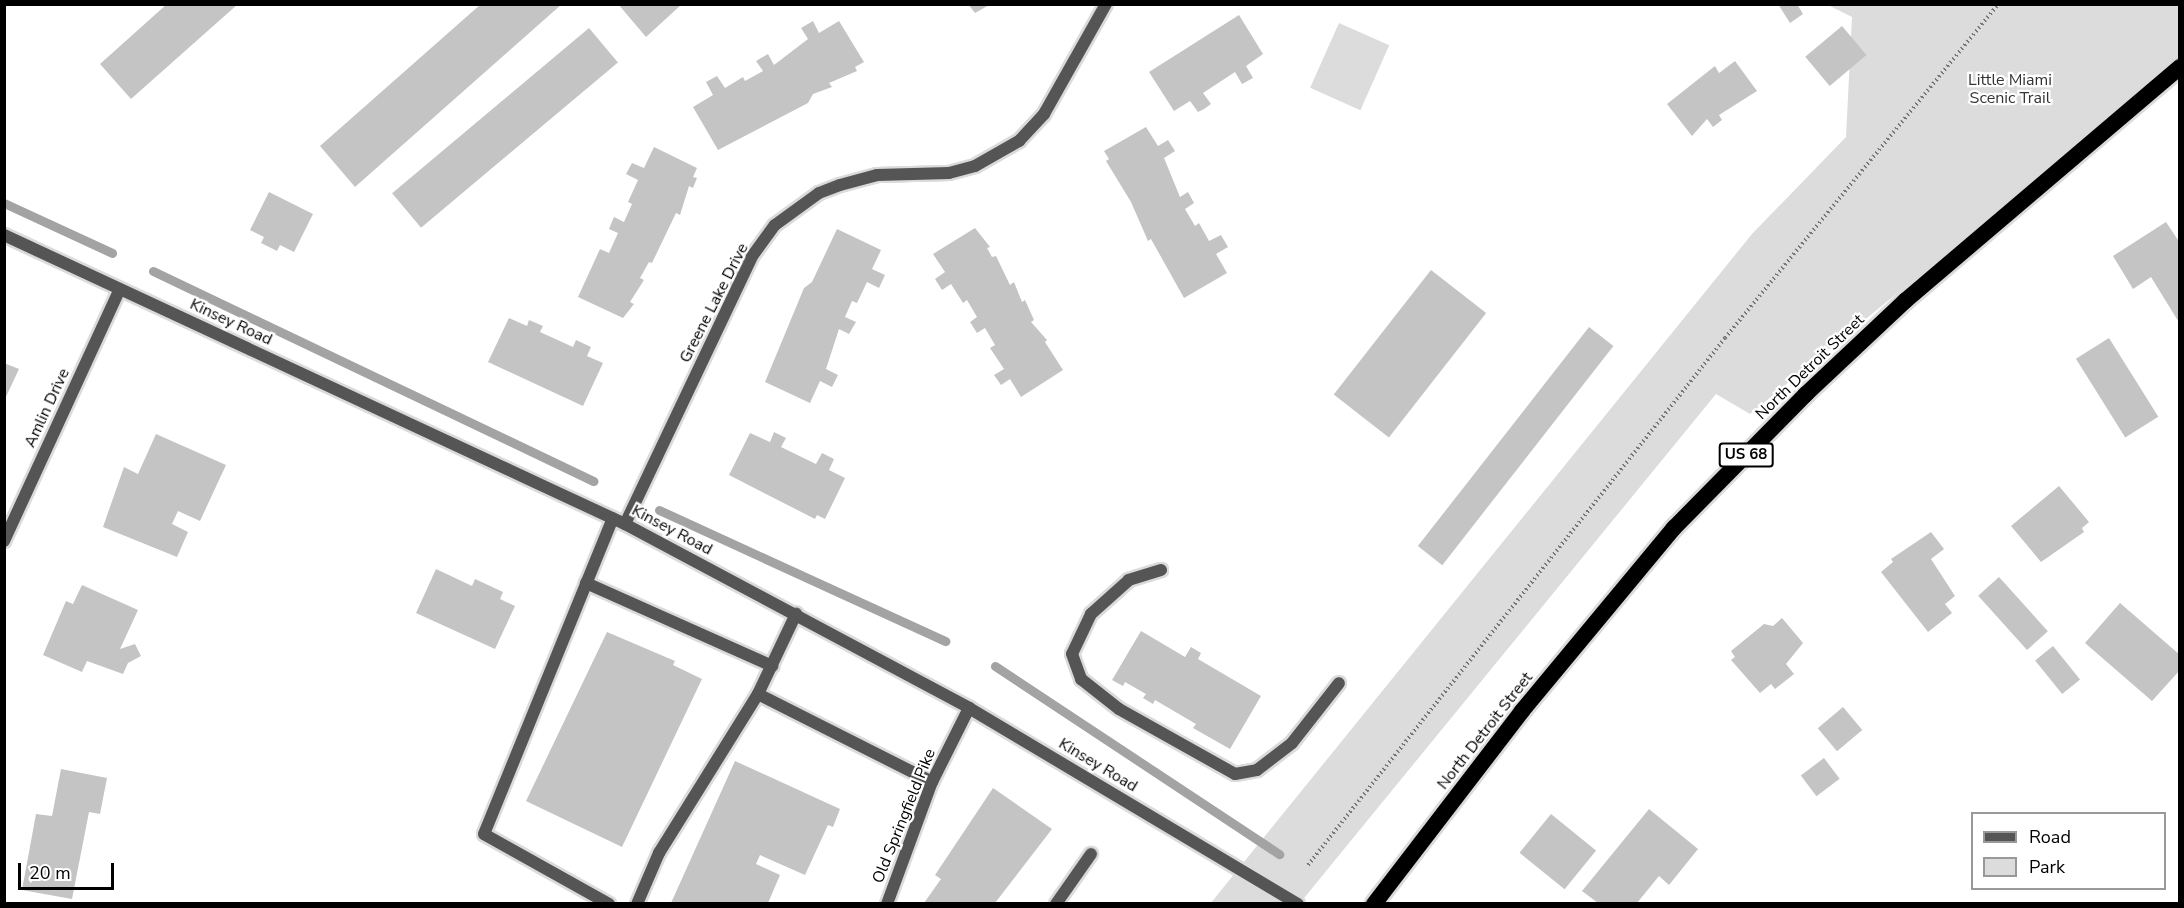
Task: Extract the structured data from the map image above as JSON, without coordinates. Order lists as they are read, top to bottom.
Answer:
{
  "streets": {
    "highway": ["North Detroit Street", "US 68"],
    "street": [
      "Greene Lake Drive",
      "Kinsey Road",
      "Amlin Drive",
      "Old Springfield Pike"
    ]
  },
  "crossings": [
    ["Greene Lake Drive", "Kinsey Road"],
    ["Kinsey Road", "Amlin Drive"],
    ["Kinsey Road", "Old Springfield Pike"]
  ],
  "parks": ["Little Miami Scenic Trail"],
  "legend": ["Road", "Park"],
  "scale_bar": "20 m"
}
